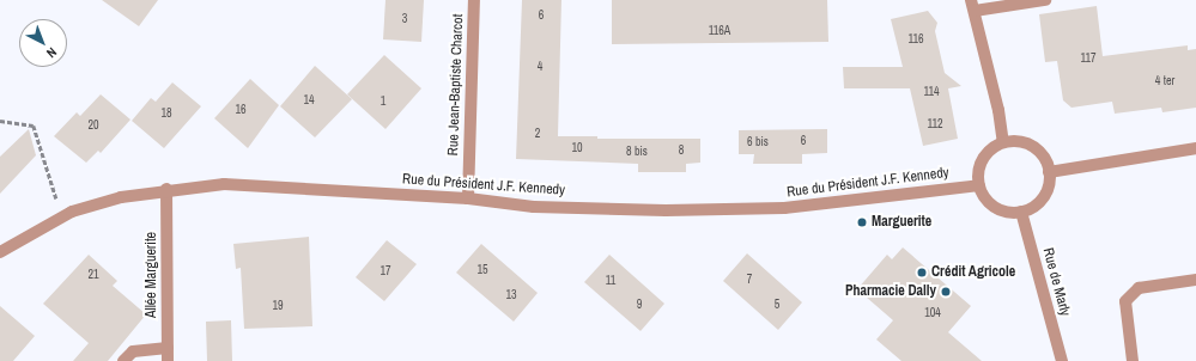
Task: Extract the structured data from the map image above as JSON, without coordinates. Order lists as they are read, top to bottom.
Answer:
{
  "streets": {
    "street": [
      "Rue Jean-Baptiste Charcot",
      "Rue du Président J.F. Kennedy",
      "Allée Marguerite",
      "Rue de Marly"
    ]
  },
  "crossings": [
    ["Rue Jean-Baptiste Charcot", "Rue du Président J.F. Kennedy"],
    ["Rue du Président J.F. Kennedy", "Allée Marguerite"],
    ["Rue du Président J.F. Kennedy", "Rue de Marly"]
  ],
  "places": ["Marguerite", "Crédit Agricole", "Pharmacie Dally"],
  "house_numbers": [
    "6",
    "3",
    "116A",
    "116",
    "117",
    "4",
    "4 ter",
    "114",
    "14",
    "1",
    "16",
    "18",
    "112",
    "20",
    "2",
    "6",
    "6 bis",
    "10",
    "8",
    "8 bis",
    "15",
    "17",
    "21",
    "7",
    "11",
    "13",
    "9",
    "5",
    "19",
    "104"
  ],
  "north": "bottom right"
}
